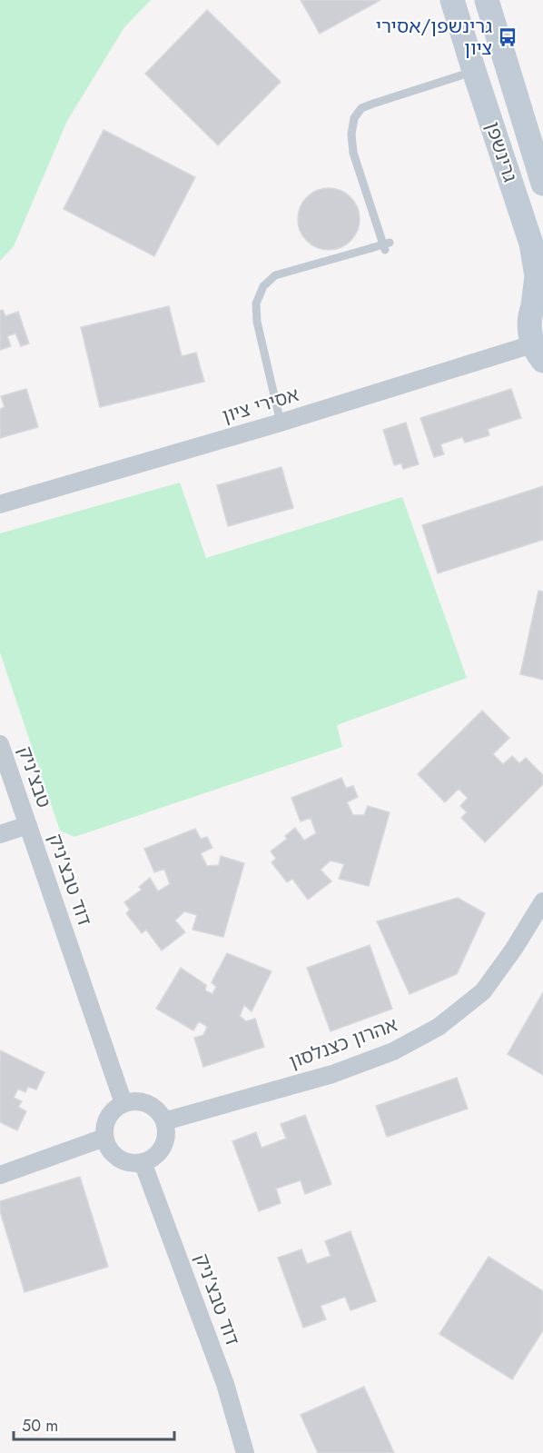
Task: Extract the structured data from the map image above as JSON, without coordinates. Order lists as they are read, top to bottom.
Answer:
{
  "streets": {
    "street": [
      "גרינשפן",
      "אסירי ציון",
      "טבצ'ניק",
      "דוד טבצ'ניק",
      "אהרון כצנלסון"
    ]
  },
  "crossings": [
    ["גרינשפן", "אסירי ציון"],
    ["טבצ'ניק", "דוד טבצ'ניק"],
    ["דוד טבצ'ניק", "אהרון כצנלסון"]
  ],
  "places": {
    "bus stop": ["גרינשפן/אסירי ציון"]
  },
  "scale_bar": "50 m"
}
